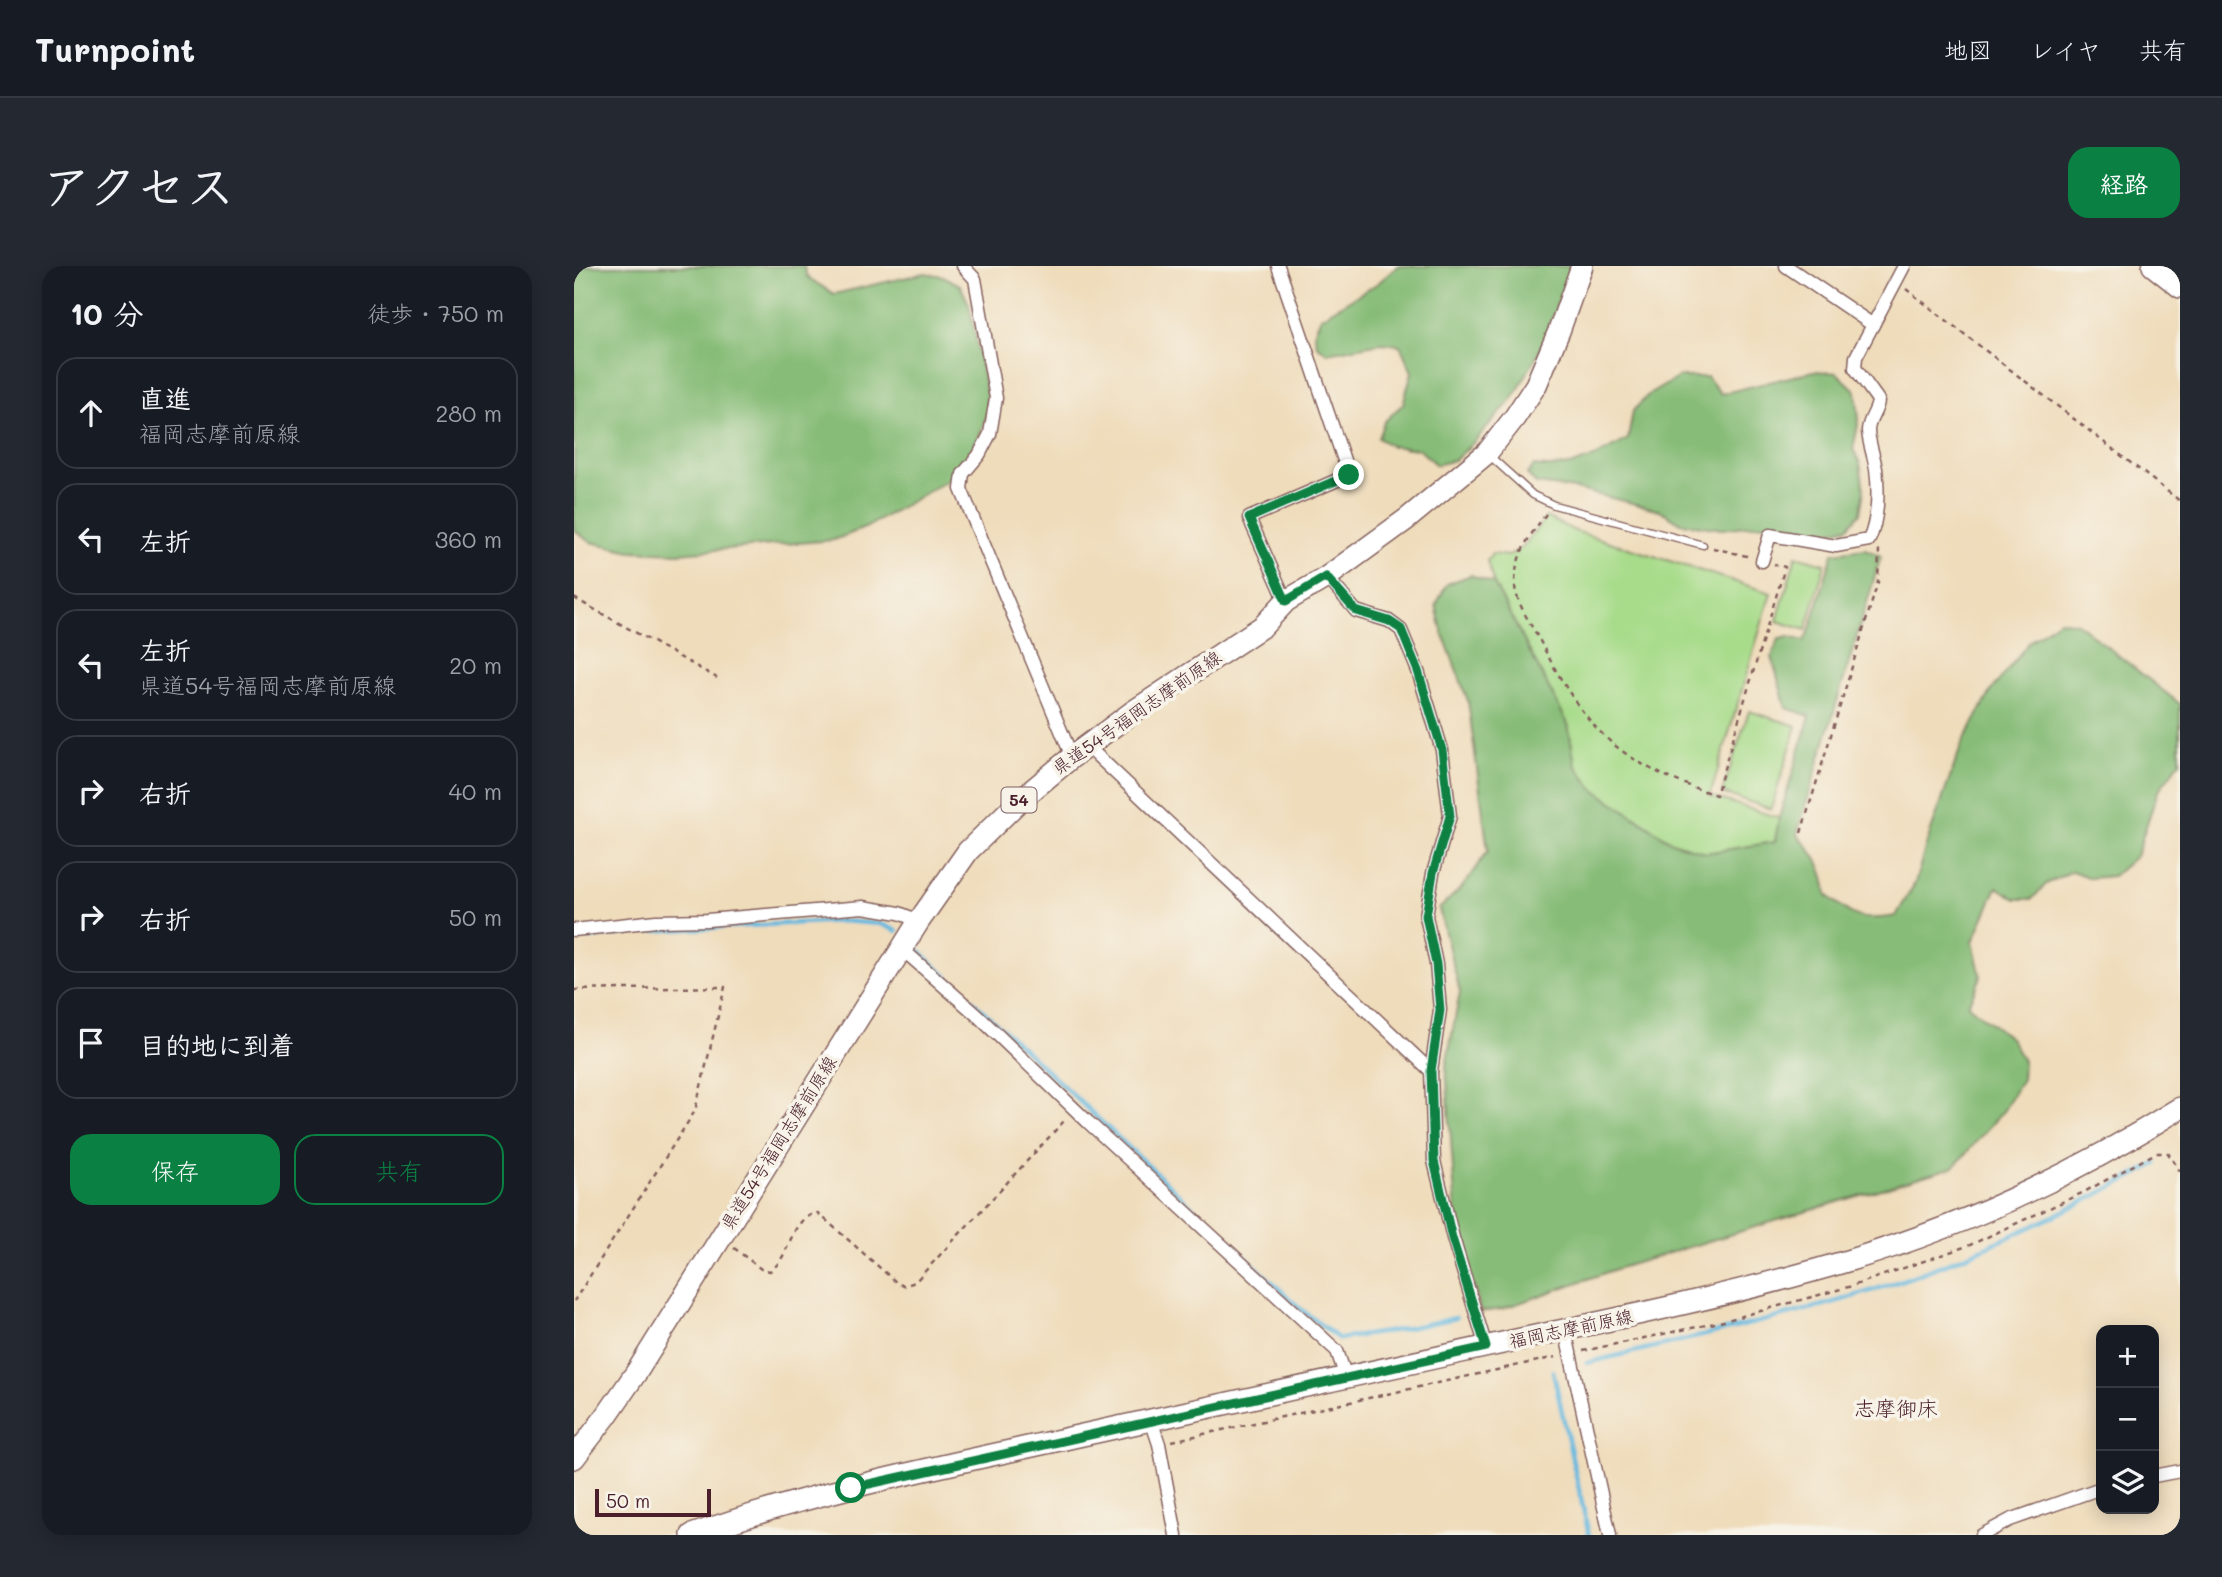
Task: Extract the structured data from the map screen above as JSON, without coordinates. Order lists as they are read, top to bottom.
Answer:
{
  "streets": {
    "main road": ["県道54号福岡志摩前原線", "54", "福岡志摩前原線"]
  },
  "districts": ["志摩御床"],
  "scale_bar": "50 m",
  "page": {
    "header": "Turnpoint",
    "nav": ["地図", "レイヤ", "共有"],
    "title": "アクセス",
    "buttons": [
      "経路",
      ["保存", "共有"]
    ],
    "heading": ["10 分", "徒歩 · 750 m"],
    "list": [
      ["直進", "福岡志摩前原線", "280 m"],
      ["左折", "360 m"],
      ["左折", "県道54号福岡志摩前原線", "20 m"],
      ["右折", "40 m"],
      ["右折", "50 m"],
      "目的地に到着"
    ],
    "map_buttons": ["+", "−"],
    "scale": "50 m"
  }
}
